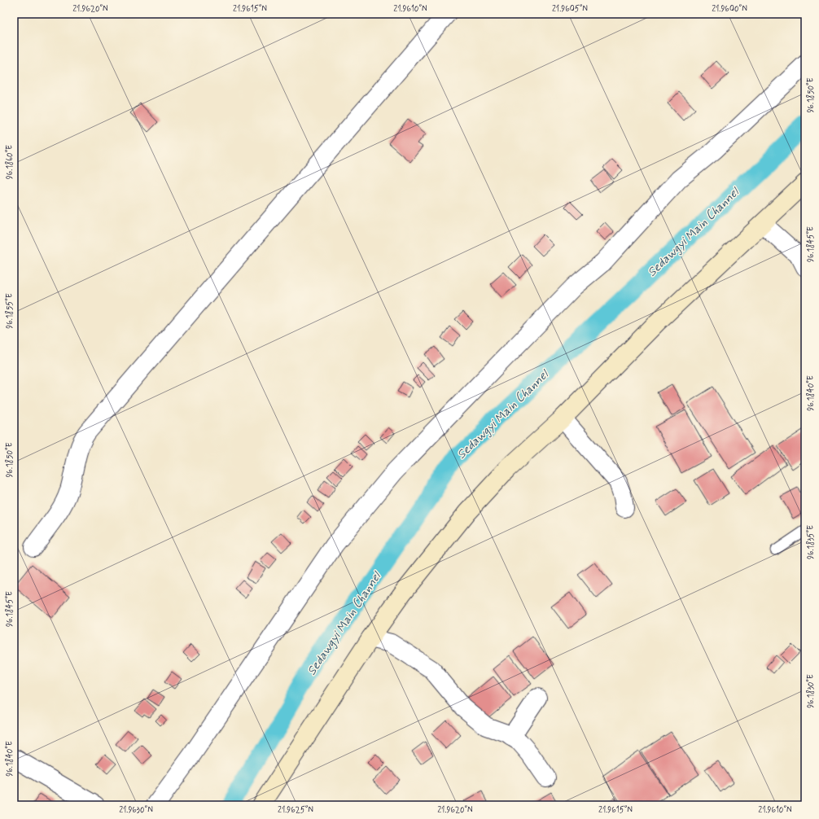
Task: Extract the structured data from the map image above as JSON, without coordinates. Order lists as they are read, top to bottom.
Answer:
{
  "water": ["Sedawgyi Main Channel"],
  "coordinates": [
    "21.9620°N",
    "21.9615°N",
    "21.9610°N",
    "21.9605°N",
    "21.9600°N",
    "96.1850°E",
    "96.1860°E",
    "96.1845°E",
    "96.1855°E",
    "96.1840°E",
    "96.1835°E",
    "96.1830°E",
    "21.9630°N",
    "21.9625°N"
  ]
}
